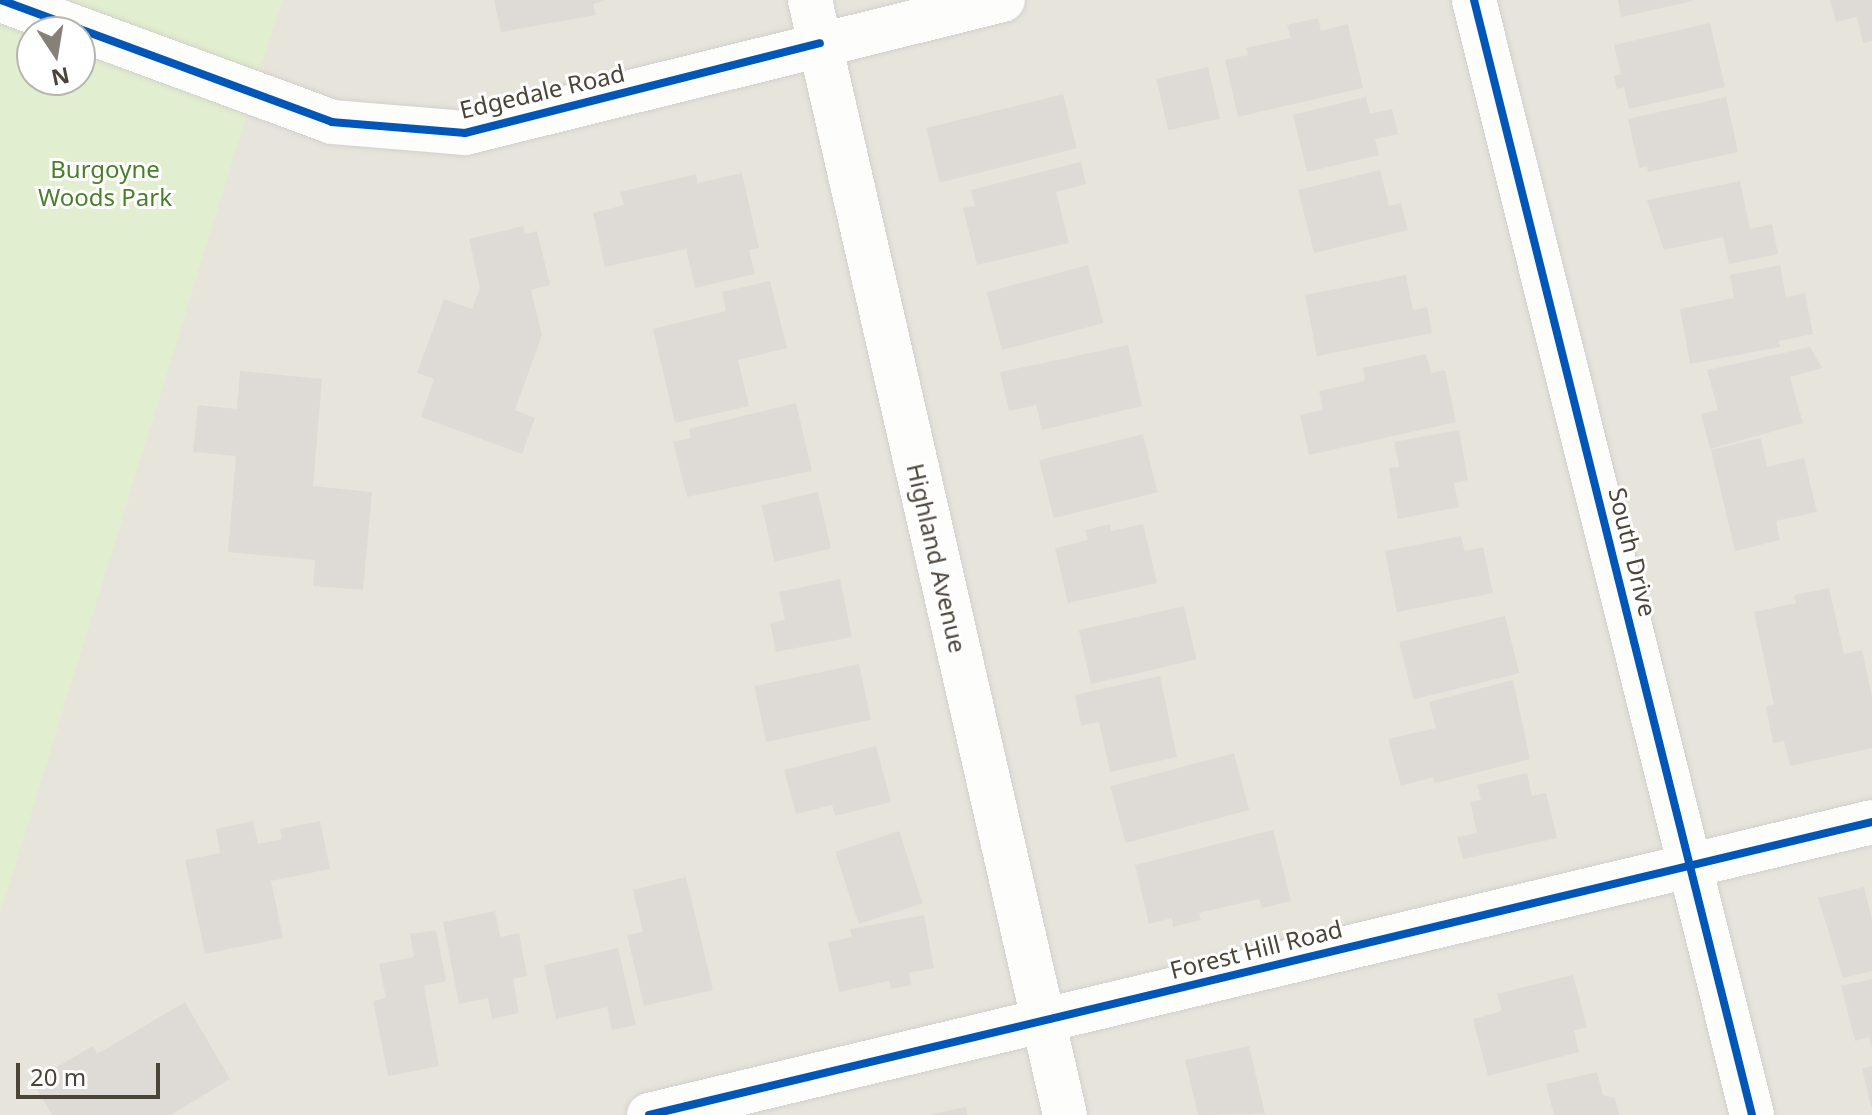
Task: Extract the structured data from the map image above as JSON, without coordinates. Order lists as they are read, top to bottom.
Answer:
{
  "streets": {
    "street": [
      "Edgedale Road",
      "South Drive",
      "Highland Avenue",
      "Forest Hill Road"
    ]
  },
  "crossings": [
    ["Edgedale Road", "Highland Avenue"],
    ["South Drive", "Forest Hill Road"],
    ["Highland Avenue", "Forest Hill Road"]
  ],
  "parks": ["Burgoyne Woods Park"],
  "scale_bar": "20 m",
  "north": "bottom"
}
